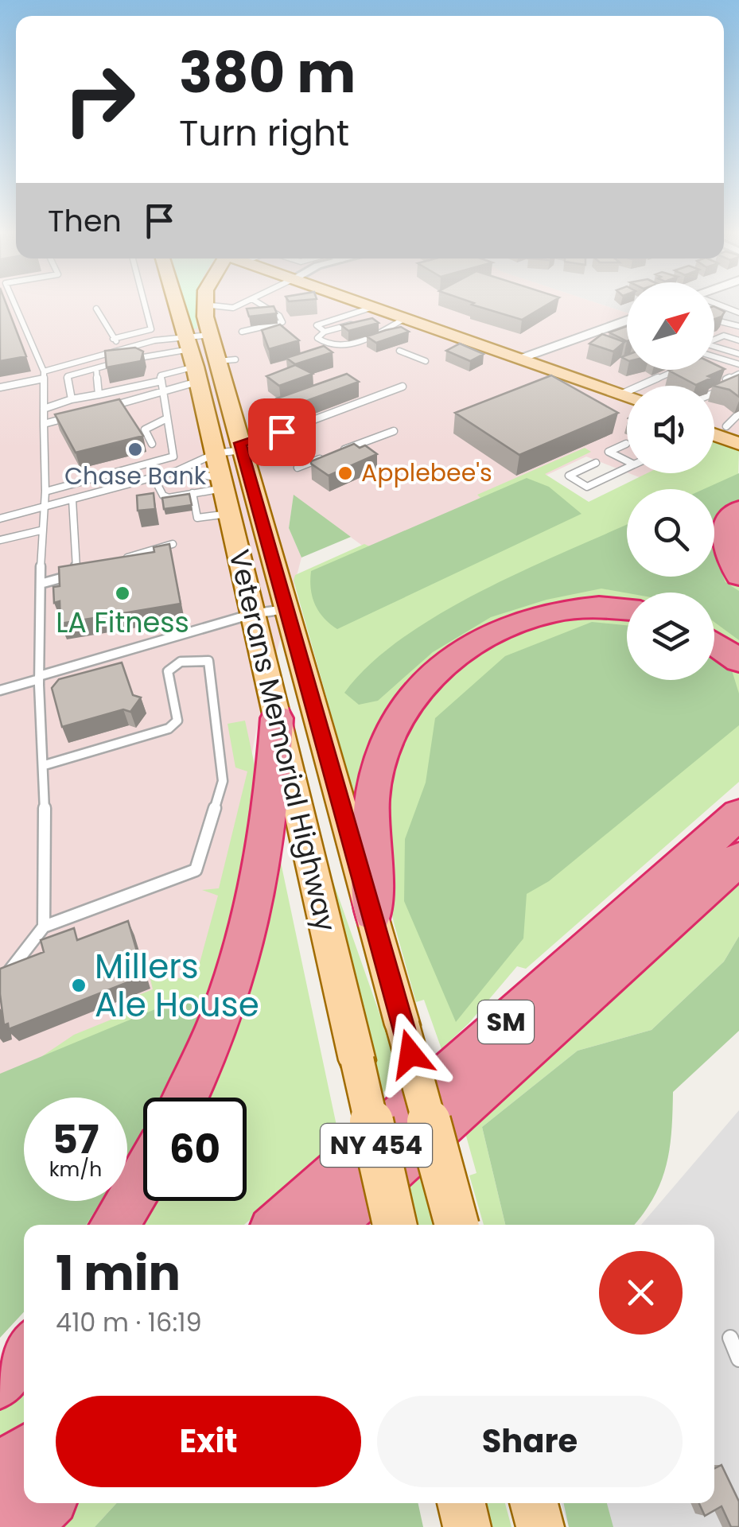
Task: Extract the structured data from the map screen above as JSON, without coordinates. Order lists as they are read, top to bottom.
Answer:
{
  "streets": {
    "highway": ["SM"],
    "main road": ["Veterans Memorial Highway", "NY 454"]
  },
  "places": [
    "Chase Bank",
    "Applebee's",
    "LA Fitness",
    "Millers Ale House"
  ],
  "north": "top right",
  "page": {
    "turn": ["380 m", "Turn right"],
    "then": "Then",
    "speed": "57 km/h",
    "limit": "60",
    "heading": ["1 min", "410 m · 16:19"],
    "buttons": ["Exit", "Share"]
  }
}
